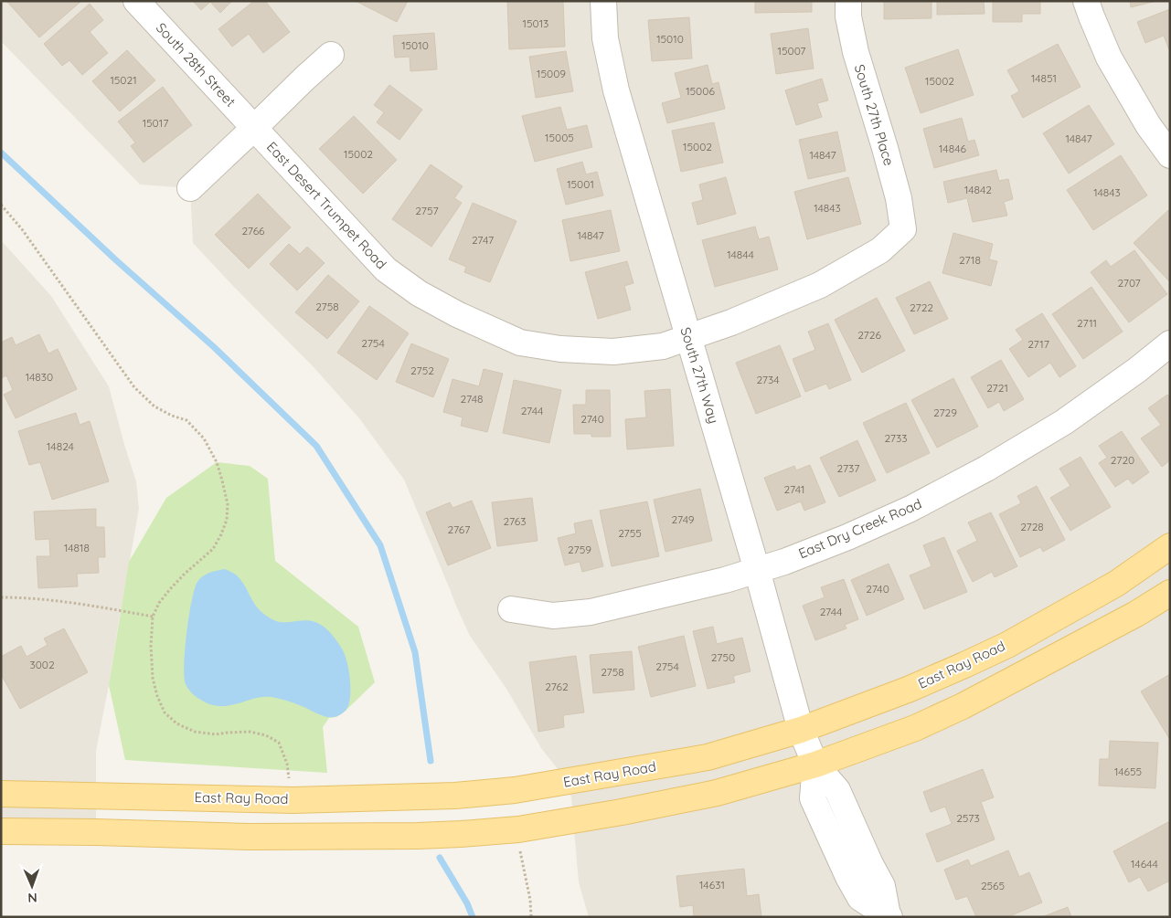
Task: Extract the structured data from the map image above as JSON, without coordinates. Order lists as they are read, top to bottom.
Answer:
{
  "streets": {
    "main road": ["East Ray Road"],
    "street": [
      "South 28th Street",
      "South 27th Place",
      "East Desert Trumpet Road",
      "South 27th Way",
      "East Dry Creek Road"
    ]
  },
  "crossings": [
    ["South 28th Street", "East Desert Trumpet Road"],
    ["South 27th Place", "East Desert Trumpet Road"],
    ["East Desert Trumpet Road", "South 27th Way"],
    ["South 27th Way", "East Dry Creek Road"],
    ["South 27th Way", "East Ray Road"]
  ],
  "house_numbers": [
    "15013",
    "15010",
    "15010",
    "15007",
    "15009",
    "14851",
    "15021",
    "15002",
    "15006",
    "15017",
    "15005",
    "14847",
    "15002",
    "14846",
    "15002",
    "14847",
    "15001",
    "14842",
    "14843",
    "14843",
    "2757",
    "2766",
    "14847",
    "2747",
    "14844",
    "2718",
    "2707",
    "2758",
    "2722",
    "2711",
    "2726",
    "2754",
    "2717",
    "2752",
    "14830",
    "2734",
    "2721",
    "2748",
    "2744",
    "2729",
    "2740",
    "2733",
    "14824",
    "2720",
    "2737",
    "2741",
    "2749",
    "2763",
    "2728",
    "2767",
    "2755",
    "14818",
    "2759",
    "2740",
    "2744",
    "2750",
    "3002",
    "2754",
    "2758",
    "2762",
    "14655",
    "2573",
    "14644",
    "14631",
    "2565"
  ],
  "north": "bottom"
}
